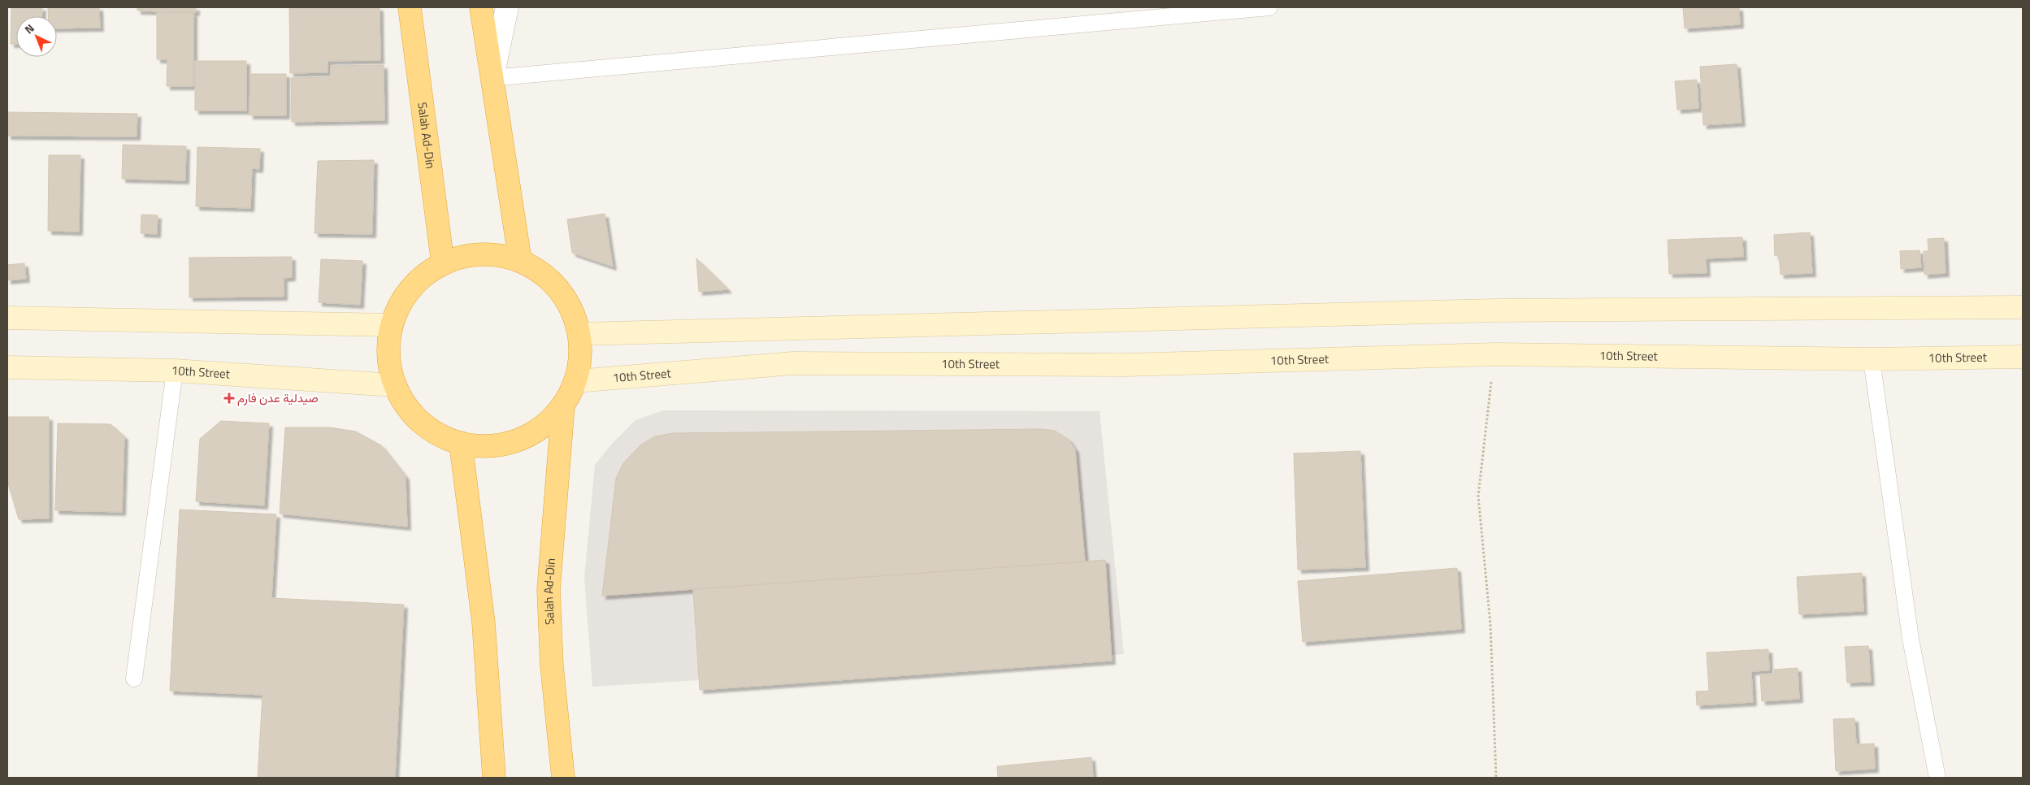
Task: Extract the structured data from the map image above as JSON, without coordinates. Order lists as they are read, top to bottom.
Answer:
{
  "streets": {
    "highway": ["Salah Ad-Din"],
    "main road": ["10th Street"]
  },
  "places": {
    "health": ["صيدلية عدن فارم"]
  },
  "north": "top left"
}
